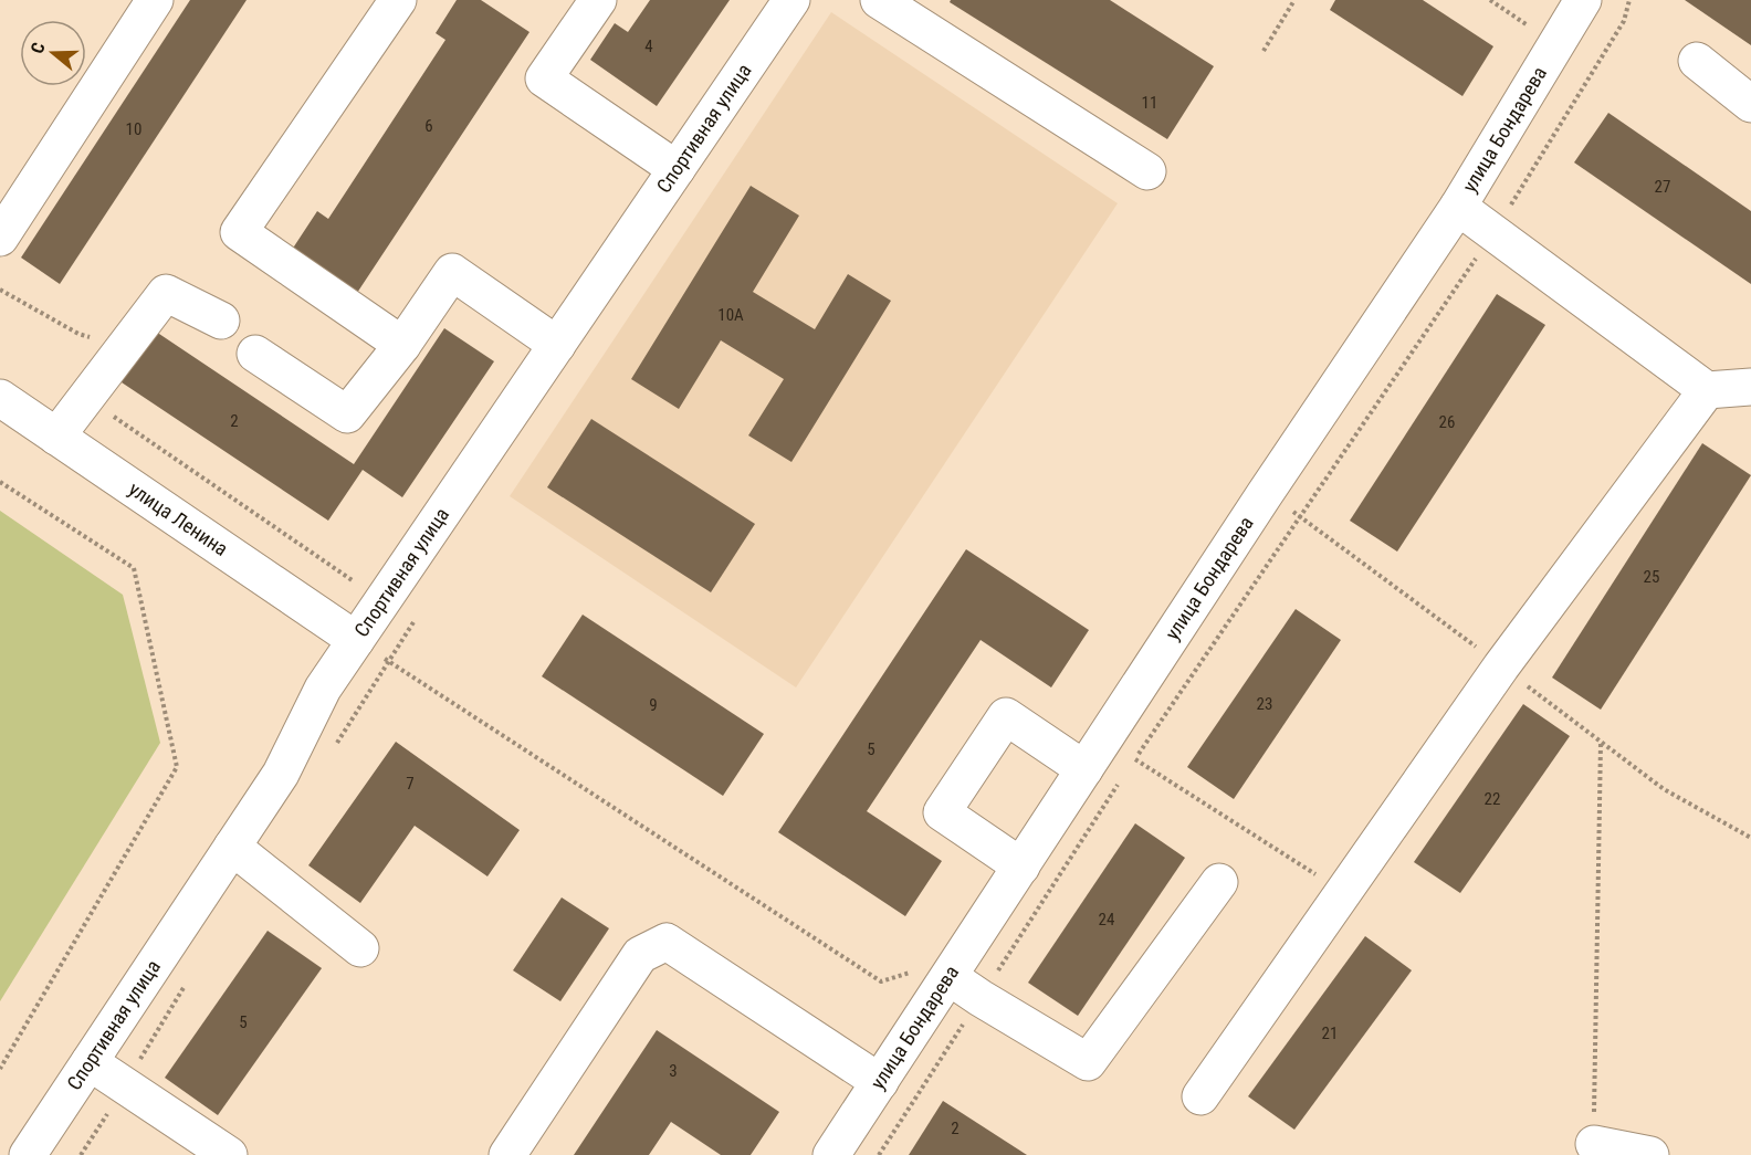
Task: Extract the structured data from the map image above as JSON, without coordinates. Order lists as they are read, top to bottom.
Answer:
{
  "streets": {
    "street": ["Спортивная улица", "улица Бондарева", "улица Ленина"]
  },
  "crossings": [
    ["Спортивная улица", "улица Ленина"]
  ],
  "house_numbers": [
    "4",
    "11",
    "6",
    "10",
    "27",
    "10А",
    "2",
    "26",
    "25",
    "23",
    "9",
    "5",
    "7",
    "22",
    "24",
    "5",
    "21",
    "3",
    "2"
  ],
  "north": "left"
}
